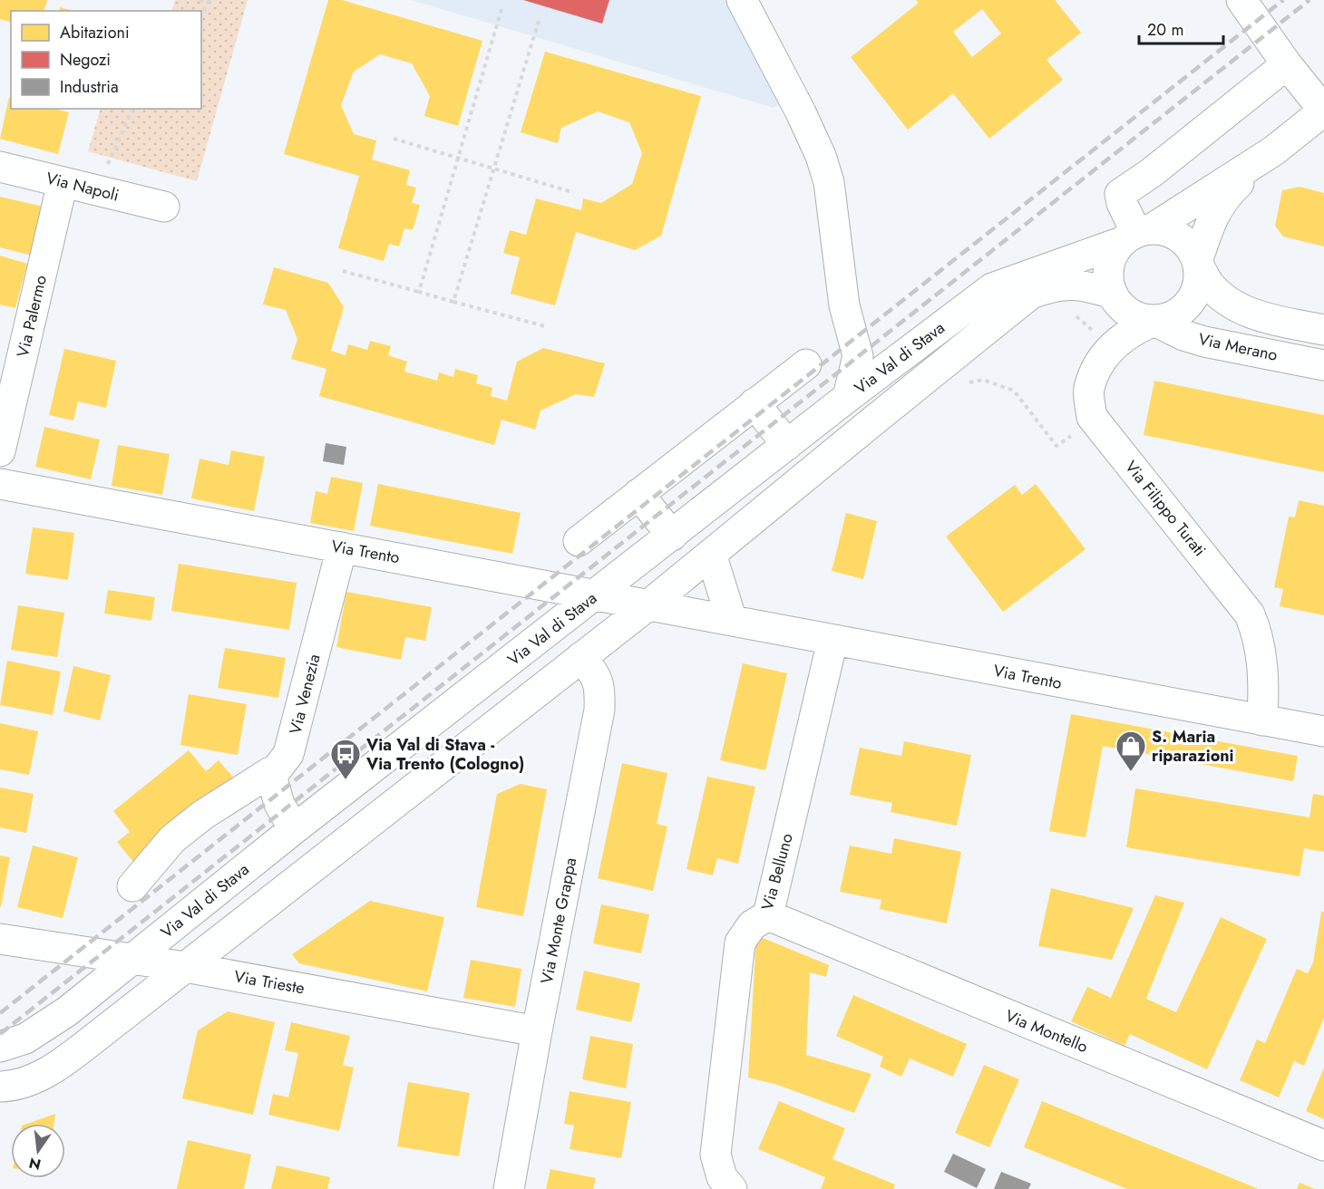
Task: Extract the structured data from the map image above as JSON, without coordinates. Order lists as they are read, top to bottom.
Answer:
{
  "streets": {
    "street": [
      "Via Napoli",
      "Via Palermo",
      "Via Merano",
      "Via Val di Stava",
      "Via Filippo Turati",
      "Via Trento",
      "Via Venezia",
      "Via Belluno",
      "Via Monte Grappa",
      "Via Trieste",
      "Via Montello"
    ]
  },
  "crossings": [
    ["Via Napoli", "Via Palermo"],
    ["Via Merano", "Via Val di Stava"],
    ["Via Merano", "Via Filippo Turati"],
    ["Via Val di Stava", "Via Filippo Turati"],
    ["Via Val di Stava", "Via Trento"],
    ["Via Val di Stava", "Via Monte Grappa"],
    ["Via Val di Stava", "Via Trieste"],
    ["Via Filippo Turati", "Via Trento"],
    ["Via Trento", "Via Venezia"],
    ["Via Trento", "Via Belluno"],
    ["Via Belluno", "Via Montello"],
    ["Via Monte Grappa", "Via Trieste"]
  ],
  "places": {
    "shop": ["S. Maria riparazioni"],
    "bus stop": ["Via Val di Stava - Via Trento (Cologno)"]
  },
  "legend": ["Abitazioni", "Negozi", "Industria"],
  "scale_bar": "20 m",
  "north": "bottom"
}
